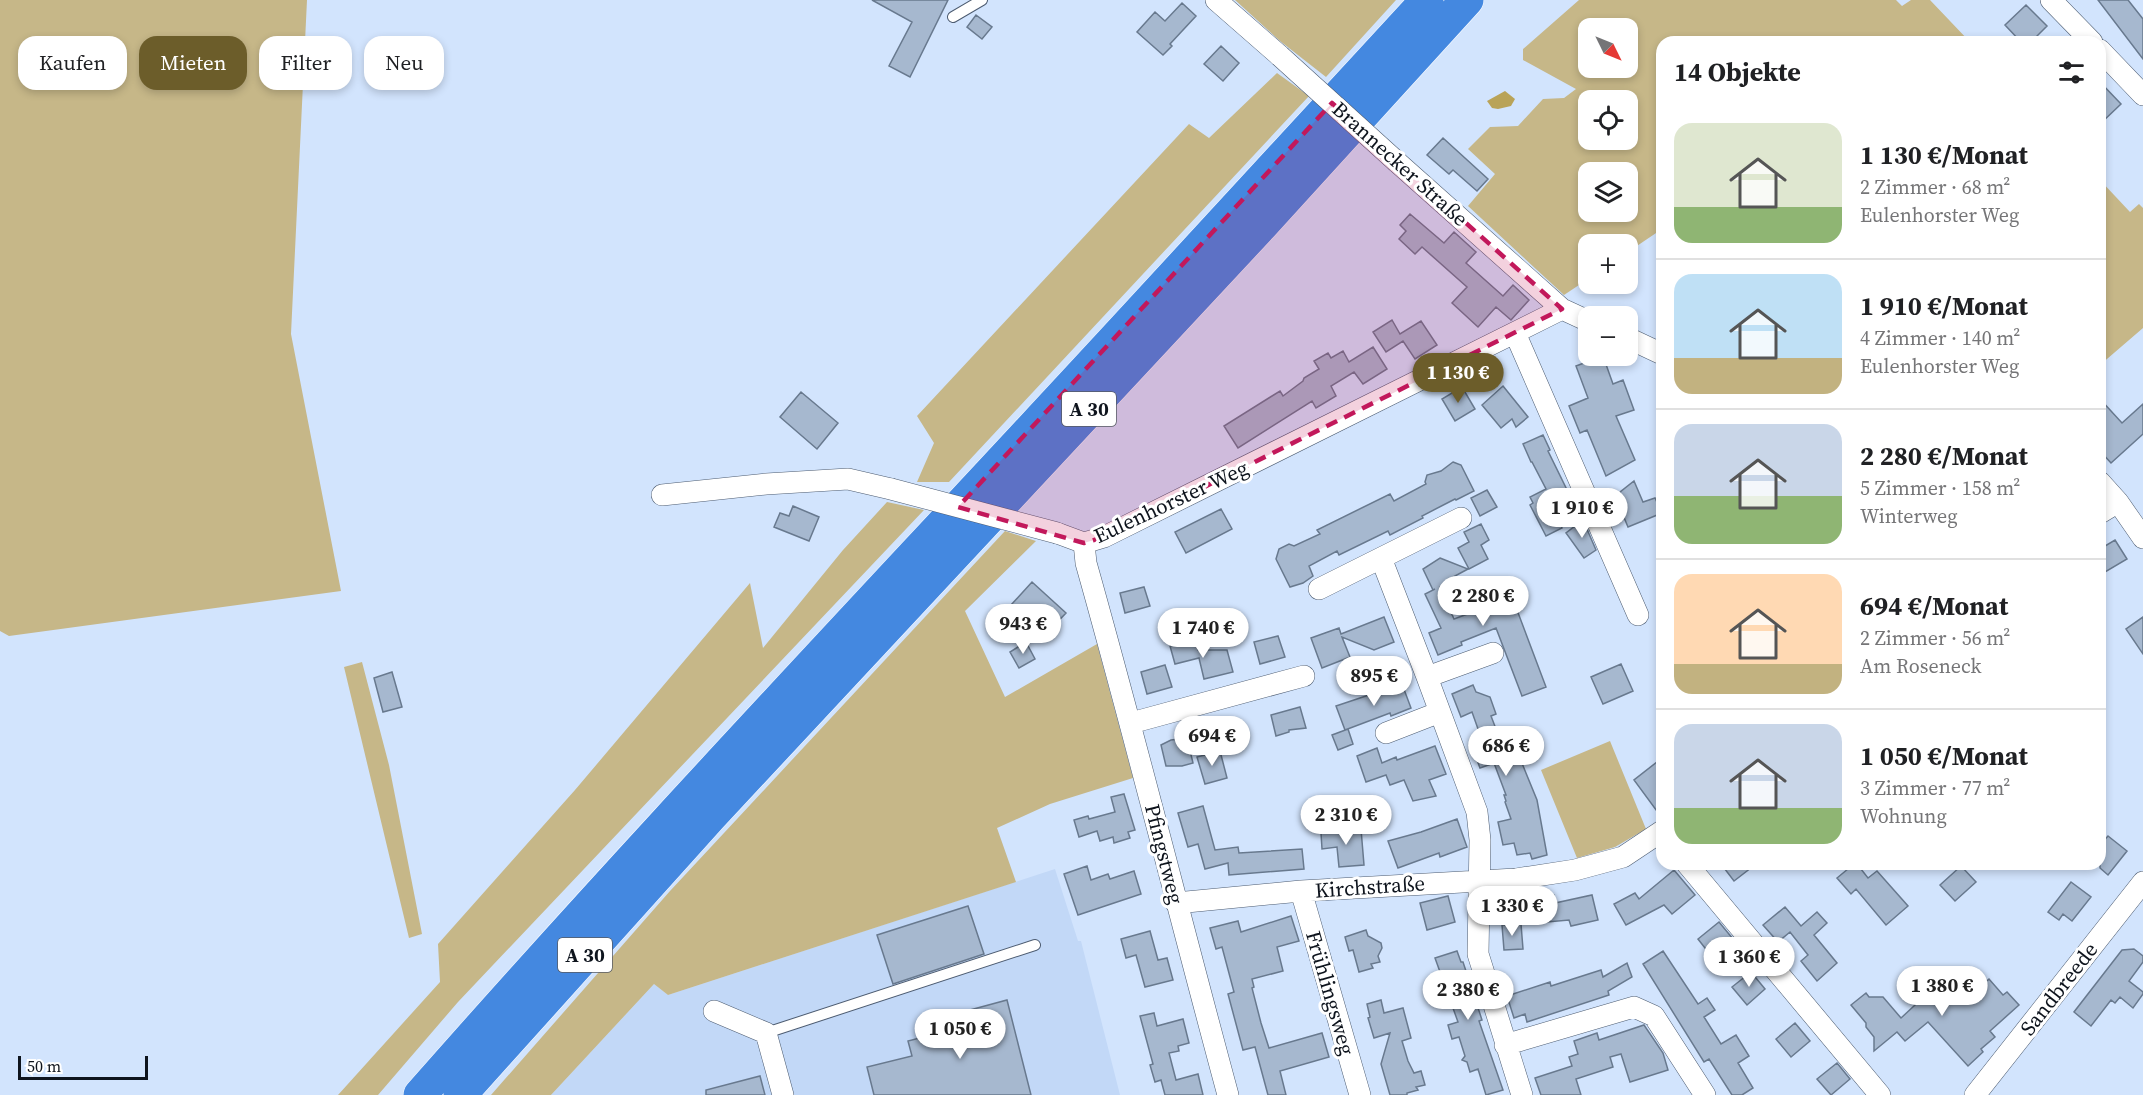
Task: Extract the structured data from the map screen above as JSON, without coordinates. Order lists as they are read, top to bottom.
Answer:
{
  "streets": {
    "highway": ["A 30"],
    "street": [
      "Brannecker Straße",
      "Eulenhorster Weg",
      "Pfingstweg",
      "Kirchstraße",
      "Sandbreede",
      "Frühlingsweg"
    ]
  },
  "crossings": [
    ["Brannecker Straße", "Eulenhorster Weg"],
    ["Eulenhorster Weg", "Pfingstweg"],
    ["Pfingstweg", "Kirchstraße"],
    ["Kirchstraße", "Frühlingsweg"]
  ],
  "scale_bar": "50 m",
  "north": "bottom right",
  "page": {
    "map_buttons": ["+", "−"],
    "chip": [
      "Kaufen",
      "Mieten",
      "Filter",
      "Neu"
    ],
    "heading": "14 Objekte",
    "list": [
      {
        "name": "1 130 €/Monat",
        "note": "2 Zimmer · 68 m² · Eulenhorster Weg"
      },
      {
        "name": "1 910 €/Monat",
        "note": "4 Zimmer · 140 m² · Eulenhorster Weg"
      },
      {
        "name": "2 280 €/Monat",
        "note": "5 Zimmer · 158 m² · Winterweg"
      },
      {
        "name": "694 €/Monat",
        "note": "2 Zimmer · 56 m² · Am Roseneck"
      },
      {
        "name": "1 050 €/Monat",
        "note": "3 Zimmer · 77 m² · Wohnung"
      }
    ],
    "price": [
      "1 130 €",
      "1 910 €",
      "2 280 €",
      "943 €",
      "1 740 €",
      "895 €",
      "694 €",
      "686 €",
      "2 310 €",
      "1 330 €",
      "1 360 €",
      "1 380 €",
      "2 380 €",
      "1 050 €"
    ],
    "scale": "50 m"
  }
}
